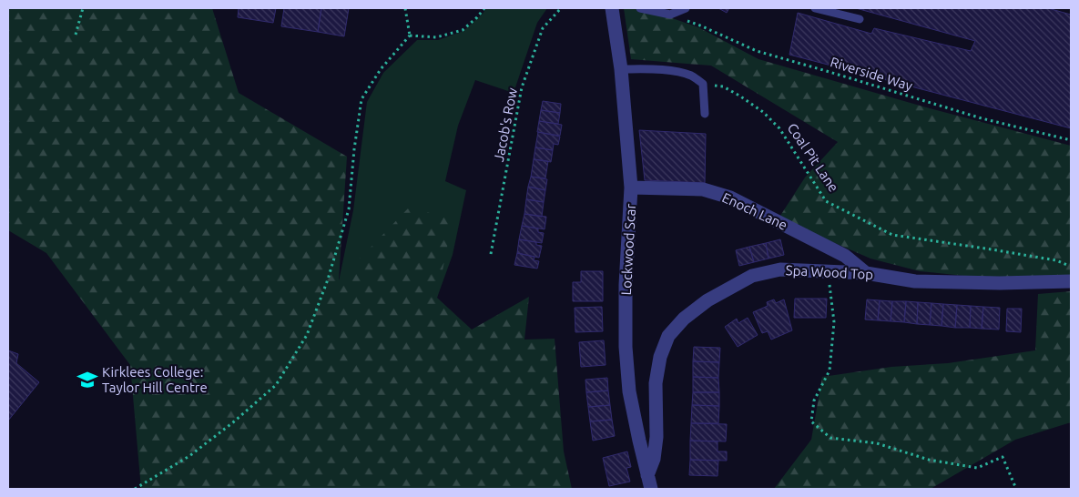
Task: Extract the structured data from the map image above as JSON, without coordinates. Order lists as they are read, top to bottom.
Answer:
{
  "streets": {
    "street": ["Enoch Lane", "Lockwood Scar", "Spa Wood Top"],
    "path": ["Riverside Way", "Jacob's Row", "Coal Pit Lane"]
  },
  "crossings": [
    ["Enoch Lane", "Lockwood Scar"],
    ["Enoch Lane", "Spa Wood Top"],
    ["Lockwood Scar", "Spa Wood Top"]
  ],
  "places": {
    "school or university": ["Kirklees College: Taylor Hill Centre"]
  }
}
